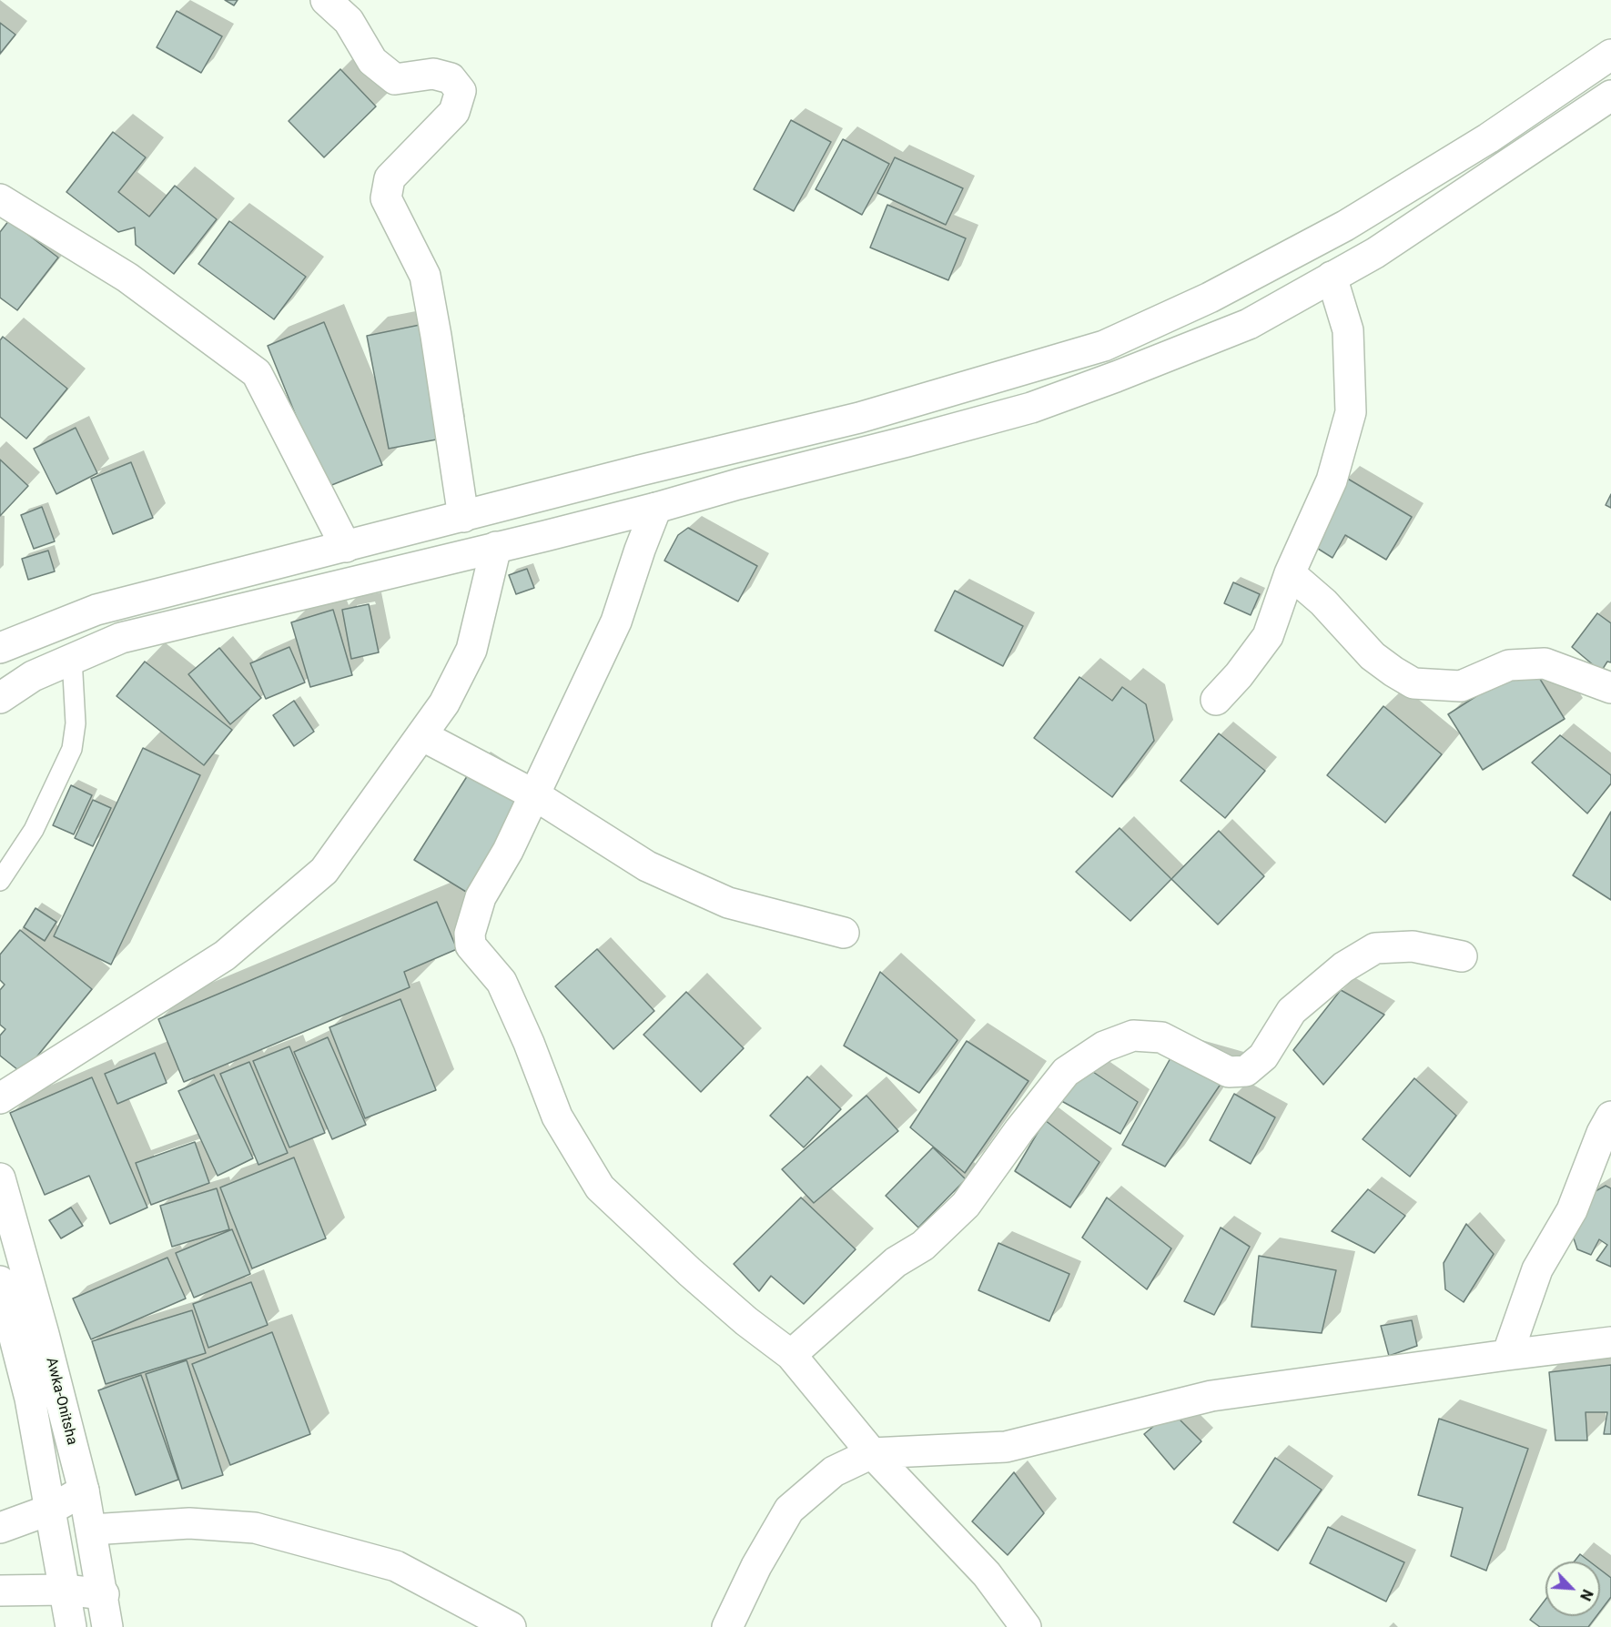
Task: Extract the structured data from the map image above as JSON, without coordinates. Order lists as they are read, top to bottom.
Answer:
{
  "streets": {
    "street": ["Awka-Onitsha"]
  },
  "north": "bottom right"
}
